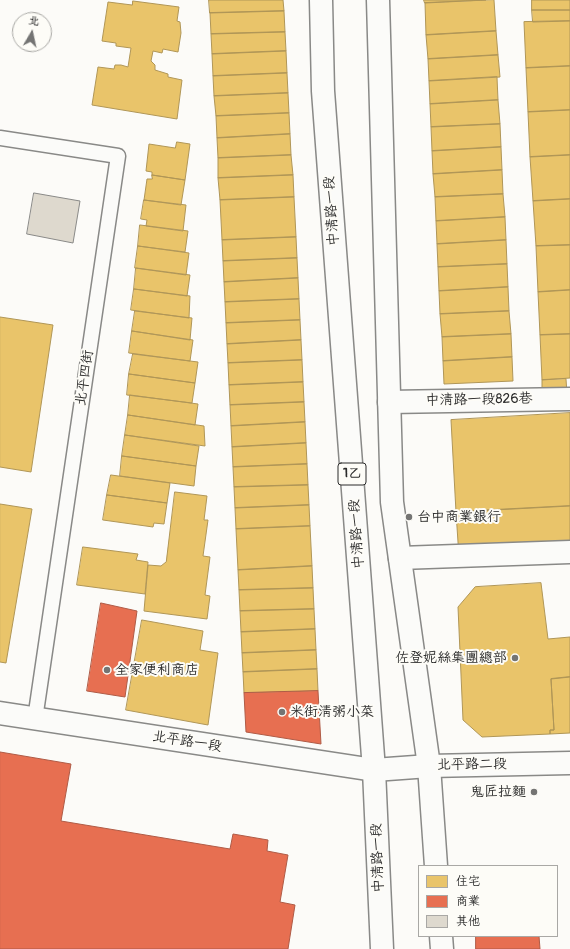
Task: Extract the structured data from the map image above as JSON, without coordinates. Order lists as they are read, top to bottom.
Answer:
{
  "streets": {
    "main road": [
      "中清路一段",
      "中清路一段826巷",
      "1乙",
      "北平路一段",
      "北平路二段"
    ],
    "lane": ["北平四街"]
  },
  "crossings": [
    ["中清路一段", "北平路一段"],
    ["中清路一段", "北平路二段"],
    ["北平四街", "北平路一段"],
    ["北平路一段", "北平路二段"]
  ],
  "places": [
    "台中商業銀行",
    "佐登妮絲集團總部",
    "全家便利商店",
    "米街清粥小菜",
    "鬼匠拉麵"
  ],
  "legend": ["住宅", "商業", "其他"],
  "north": "top"
}
